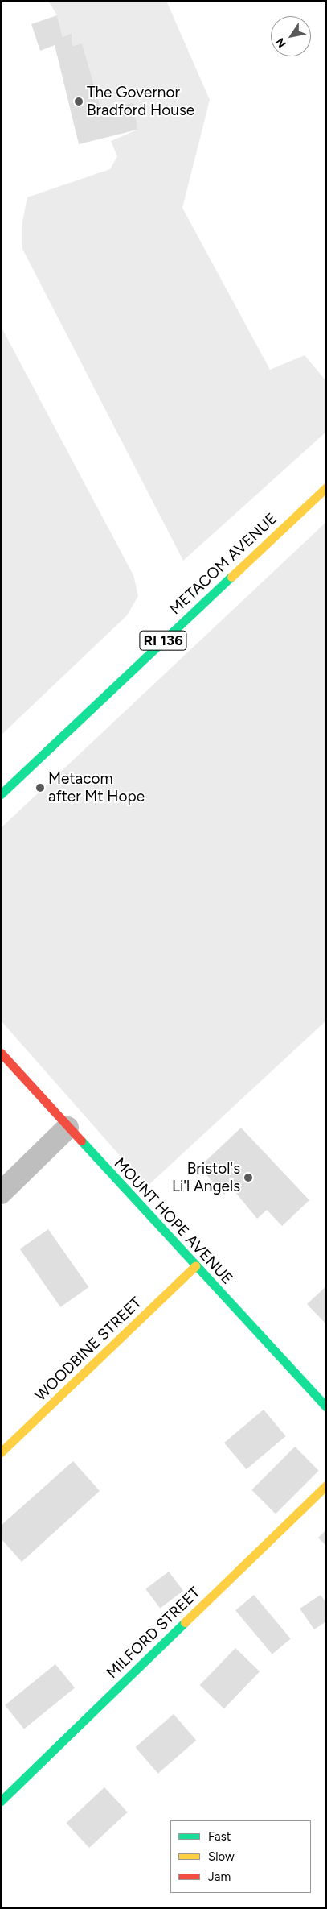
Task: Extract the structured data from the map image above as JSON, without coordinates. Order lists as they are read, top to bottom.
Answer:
{
  "streets": {
    "street": [
      "METACOM AVENUE",
      "RI 136",
      "MOUNT HOPE AVENUE",
      "WOODBINE STREET",
      "MILFORD STREET"
    ]
  },
  "crossings": [
    ["MOUNT HOPE AVENUE", "WOODBINE STREET"]
  ],
  "places": ["The Governor Bradford House", "Metacom after Mt Hope", "Bristol's Li'l Angels"],
  "legend": ["Fast", "Slow", "Jam"],
  "north": "bottom left"
}
